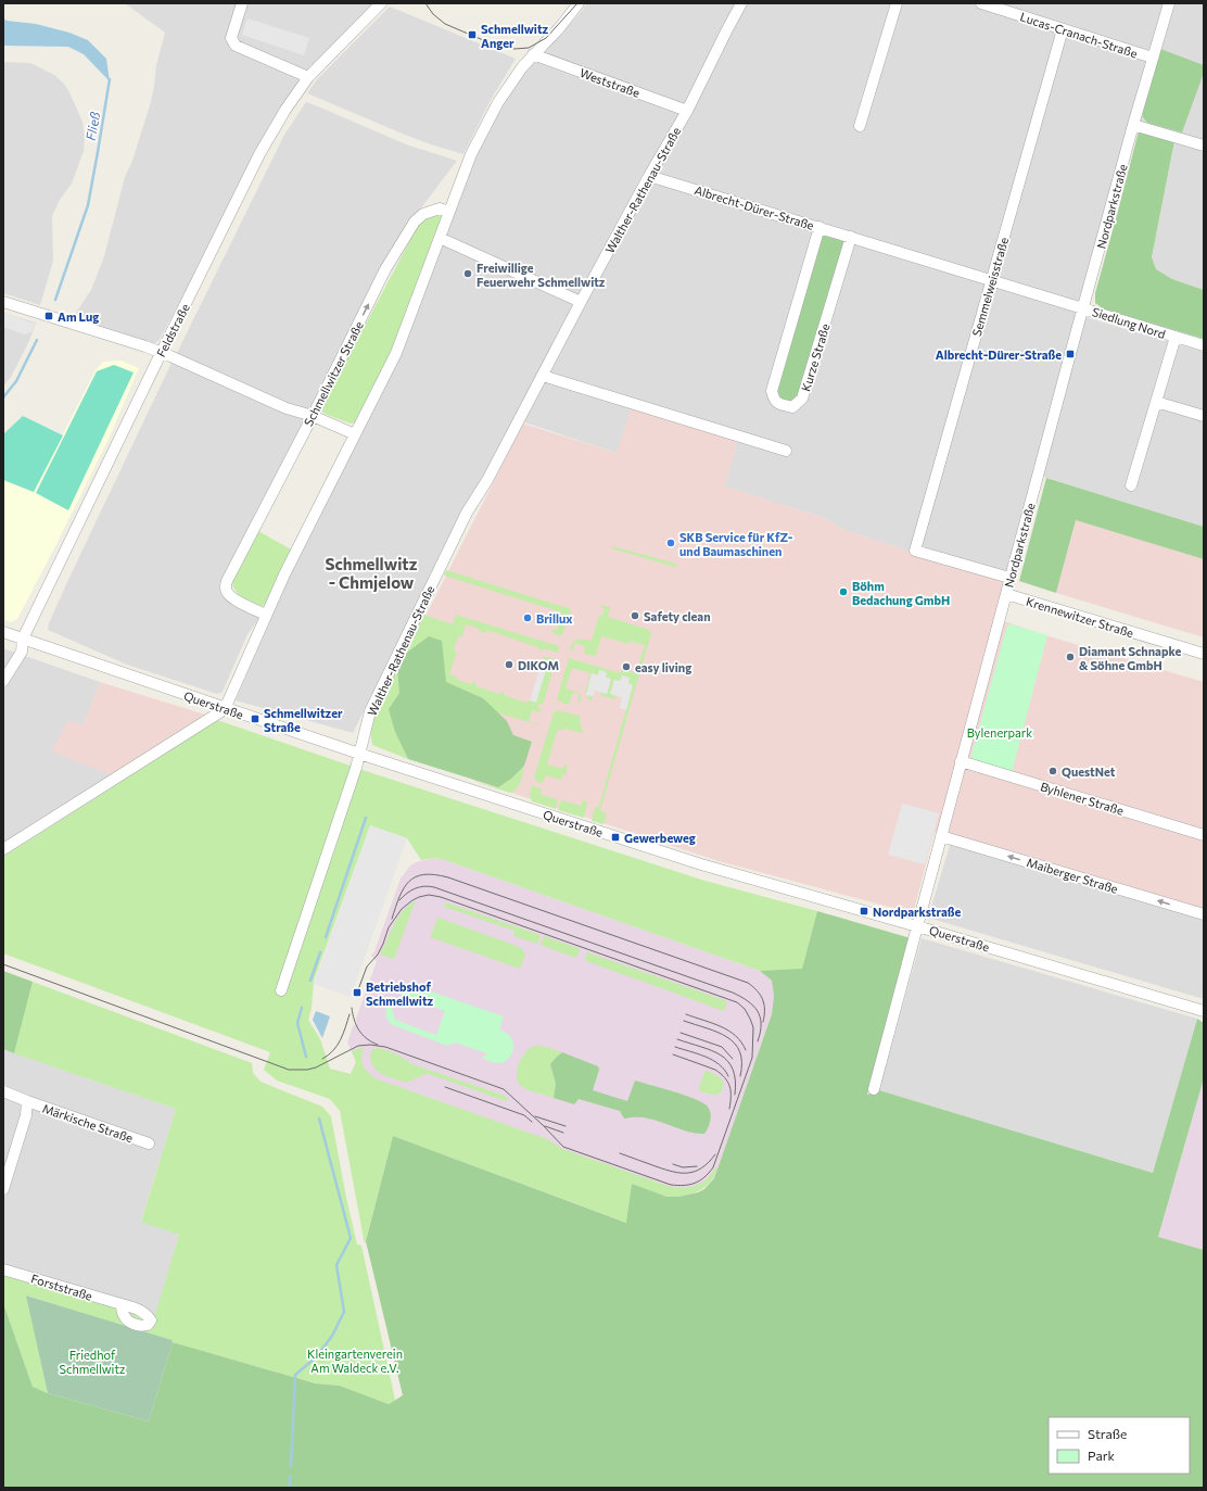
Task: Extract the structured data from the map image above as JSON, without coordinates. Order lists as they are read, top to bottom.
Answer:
{
  "streets": {
    "street": [
      "Lucas-Cranach-Straße",
      "Weststraße",
      "Walther-Rathenau-Straße",
      "Nordparkstraße",
      "Albrecht-Dürer-Straße",
      "Semmelweisstraße",
      "Siedlung Nord",
      "Feldstraße",
      "Kurze Straße",
      "Schmellwitzer Straße",
      "Krennewitzer Straße",
      "Querstraße",
      "Byhlener Straße",
      "Maiberger Straße",
      "Märkische Straße",
      "Forststraße"
    ]
  },
  "crossings": [
    ["Lucas-Cranach-Straße", "Nordparkstraße"],
    ["Lucas-Cranach-Straße", "Semmelweisstraße"],
    ["Weststraße", "Walther-Rathenau-Straße"],
    ["Walther-Rathenau-Straße", "Albrecht-Dürer-Straße"],
    ["Walther-Rathenau-Straße", "Querstraße"],
    ["Nordparkstraße", "Albrecht-Dürer-Straße"],
    ["Nordparkstraße", "Semmelweisstraße"],
    ["Nordparkstraße", "Siedlung Nord"],
    ["Nordparkstraße", "Krennewitzer Straße"],
    ["Nordparkstraße", "Querstraße"],
    ["Nordparkstraße", "Byhlener Straße"],
    ["Nordparkstraße", "Maiberger Straße"],
    ["Albrecht-Dürer-Straße", "Semmelweisstraße"],
    ["Albrecht-Dürer-Straße", "Siedlung Nord"],
    ["Albrecht-Dürer-Straße", "Kurze Straße"],
    ["Feldstraße", "Querstraße"]
  ],
  "one_way": ["Maiberger Straße"],
  "districts": ["Schmellwitz - Chmjelow"],
  "water": ["Fließ"],
  "parks": ["Bylenerpark", "Kleingartenverein Am Waldeck e.V.", "Friedhof Schmellwitz"],
  "places": {
    "transit": [
      "Schmellwitz Anger",
      "Am Lug",
      "Albrecht-Dürer-Straße",
      "Schmellwitzer Straße",
      "Gewerbeweg",
      "Nordparkstraße",
      "Betriebshof Schmellwitz"
    ],
    "other": [
      "Freiwillige Feuerwehr Schmellwitz",
      "SKB Service für KfZ- und Baumaschinen",
      "Böhm Bedachung GmbH",
      "Safety clean",
      "Brillux",
      "Diamant Schnapke & Söhne GmbH",
      "DIKOM",
      "easy living",
      "QuestNet"
    ]
  },
  "legend": ["Straße", "Park"]
}
